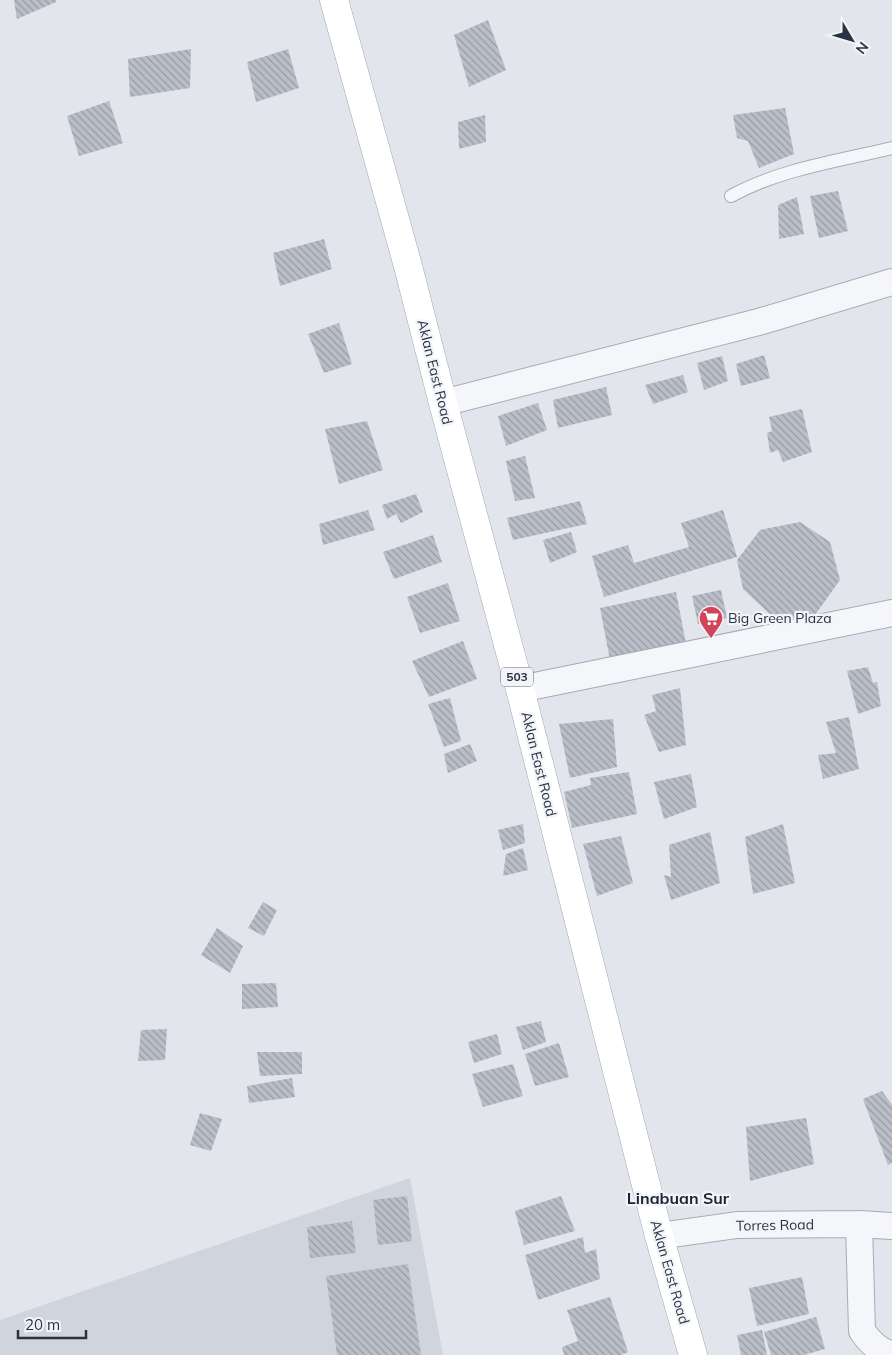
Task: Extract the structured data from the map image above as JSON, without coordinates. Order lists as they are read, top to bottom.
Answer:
{
  "streets": {
    "main road": ["Aklan East Road", "503"],
    "street": ["Torres Road"]
  },
  "crossings": [
    ["Aklan East Road", "Torres Road"]
  ],
  "districts": ["Linabuan Sur"],
  "places": {
    "supermarket": ["Big Green Plaza"]
  },
  "scale_bar": "20 m",
  "north": "bottom right"
}
